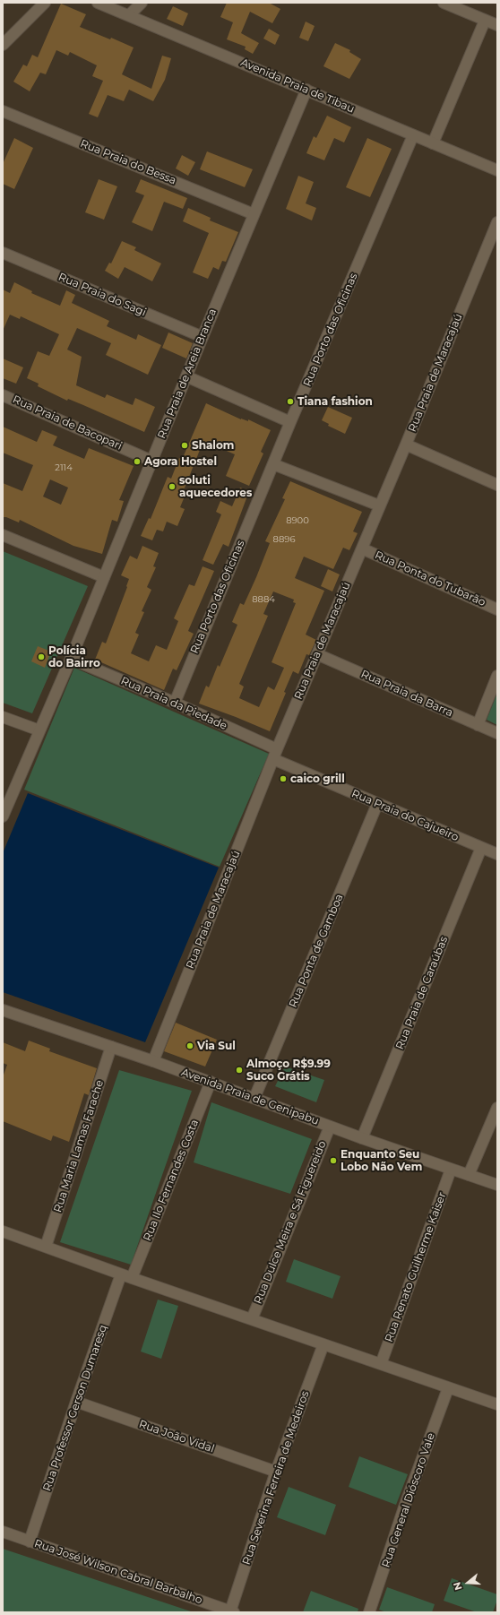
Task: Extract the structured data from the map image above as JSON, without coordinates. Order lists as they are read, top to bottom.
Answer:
{
  "streets": {
    "street": [
      "Avenida Praia de Tibau",
      "Rua Praia do Bessa",
      "Rua Praia do Sagi",
      "Rua Porto das Oficinas",
      "Rua Praia de Maracajaú",
      "Rua Praia de Areia Branca",
      "Rua Praia de Bacopari",
      "Rua Ponta do Tubarão",
      "Rua Praia da Barra",
      "Rua Praia da Piedade",
      "Rua Praia do Cajueiro",
      "Rua Ponta de Gamboa",
      "Rua Praia de Caraúbas",
      "Avenida Praia de Genipabu",
      "Rua Maria Lamas Farache",
      "Rua Ilo Fernandes Costa",
      "Rua Dulce Meira e Sá Figuereido",
      "Rua Renato Guilherme Kaiser",
      "Rua Professor Gerson Dumaresq",
      "Rua João Vidal",
      "Rua Severina Ferreira de Medeiros",
      "Rua General Dióscoro Vale",
      "Rua José Wilson Cabral Barbalho"
    ]
  },
  "crossings": [
    ["Avenida Praia de Tibau", "Rua Porto das Oficinas"],
    ["Avenida Praia de Tibau", "Rua Praia de Areia Branca"],
    ["Rua Praia do Bessa", "Rua Praia de Areia Branca"],
    ["Rua Praia do Sagi", "Rua Praia de Areia Branca"],
    ["Rua Porto das Oficinas", "Rua Praia da Piedade"],
    ["Rua Praia de Maracajaú", "Rua Ponta do Tubarão"],
    ["Rua Praia de Maracajaú", "Rua Praia da Barra"],
    ["Rua Praia de Maracajaú", "Rua Praia da Piedade"],
    ["Rua Praia de Maracajaú", "Rua Praia do Cajueiro"],
    ["Rua Praia de Maracajaú", "Avenida Praia de Genipabu"],
    ["Rua Praia de Areia Branca", "Rua Praia de Bacopari"],
    ["Rua Praia de Areia Branca", "Rua Praia da Piedade"],
    ["Rua Praia da Piedade", "Rua Praia do Cajueiro"],
    ["Rua Praia do Cajueiro", "Rua Ponta de Gamboa"],
    ["Rua Praia do Cajueiro", "Rua Praia de Caraúbas"],
    ["Rua Ponta de Gamboa", "Avenida Praia de Genipabu"],
    ["Rua Praia de Caraúbas", "Avenida Praia de Genipabu"],
    ["Avenida Praia de Genipabu", "Rua Maria Lamas Farache"],
    ["Avenida Praia de Genipabu", "Rua Ilo Fernandes Costa"],
    ["Avenida Praia de Genipabu", "Rua Dulce Meira e Sá Figuereido"],
    ["Avenida Praia de Genipabu", "Rua Renato Guilherme Kaiser"],
    ["Rua Professor Gerson Dumaresq", "Rua João Vidal"],
    ["Rua Professor Gerson Dumaresq", "Rua José Wilson Cabral Barbalho"],
    ["Rua João Vidal", "Rua Severina Ferreira de Medeiros"],
    ["Rua Severina Ferreira de Medeiros", "Rua José Wilson Cabral Barbalho"]
  ],
  "places": [
    "Tiana fashion",
    "Shalom",
    "Agora Hostel",
    "soluti aquecedores",
    "Polícia do Bairro",
    "caico grill",
    "Via Sul",
    "Almoço R$9.99 Suco Grátis",
    "Enquanto Seu Lobo Não Vem"
  ],
  "house_numbers": [
    "2114",
    "8900",
    "8896",
    "8884"
  ],
  "north": "left"
}
